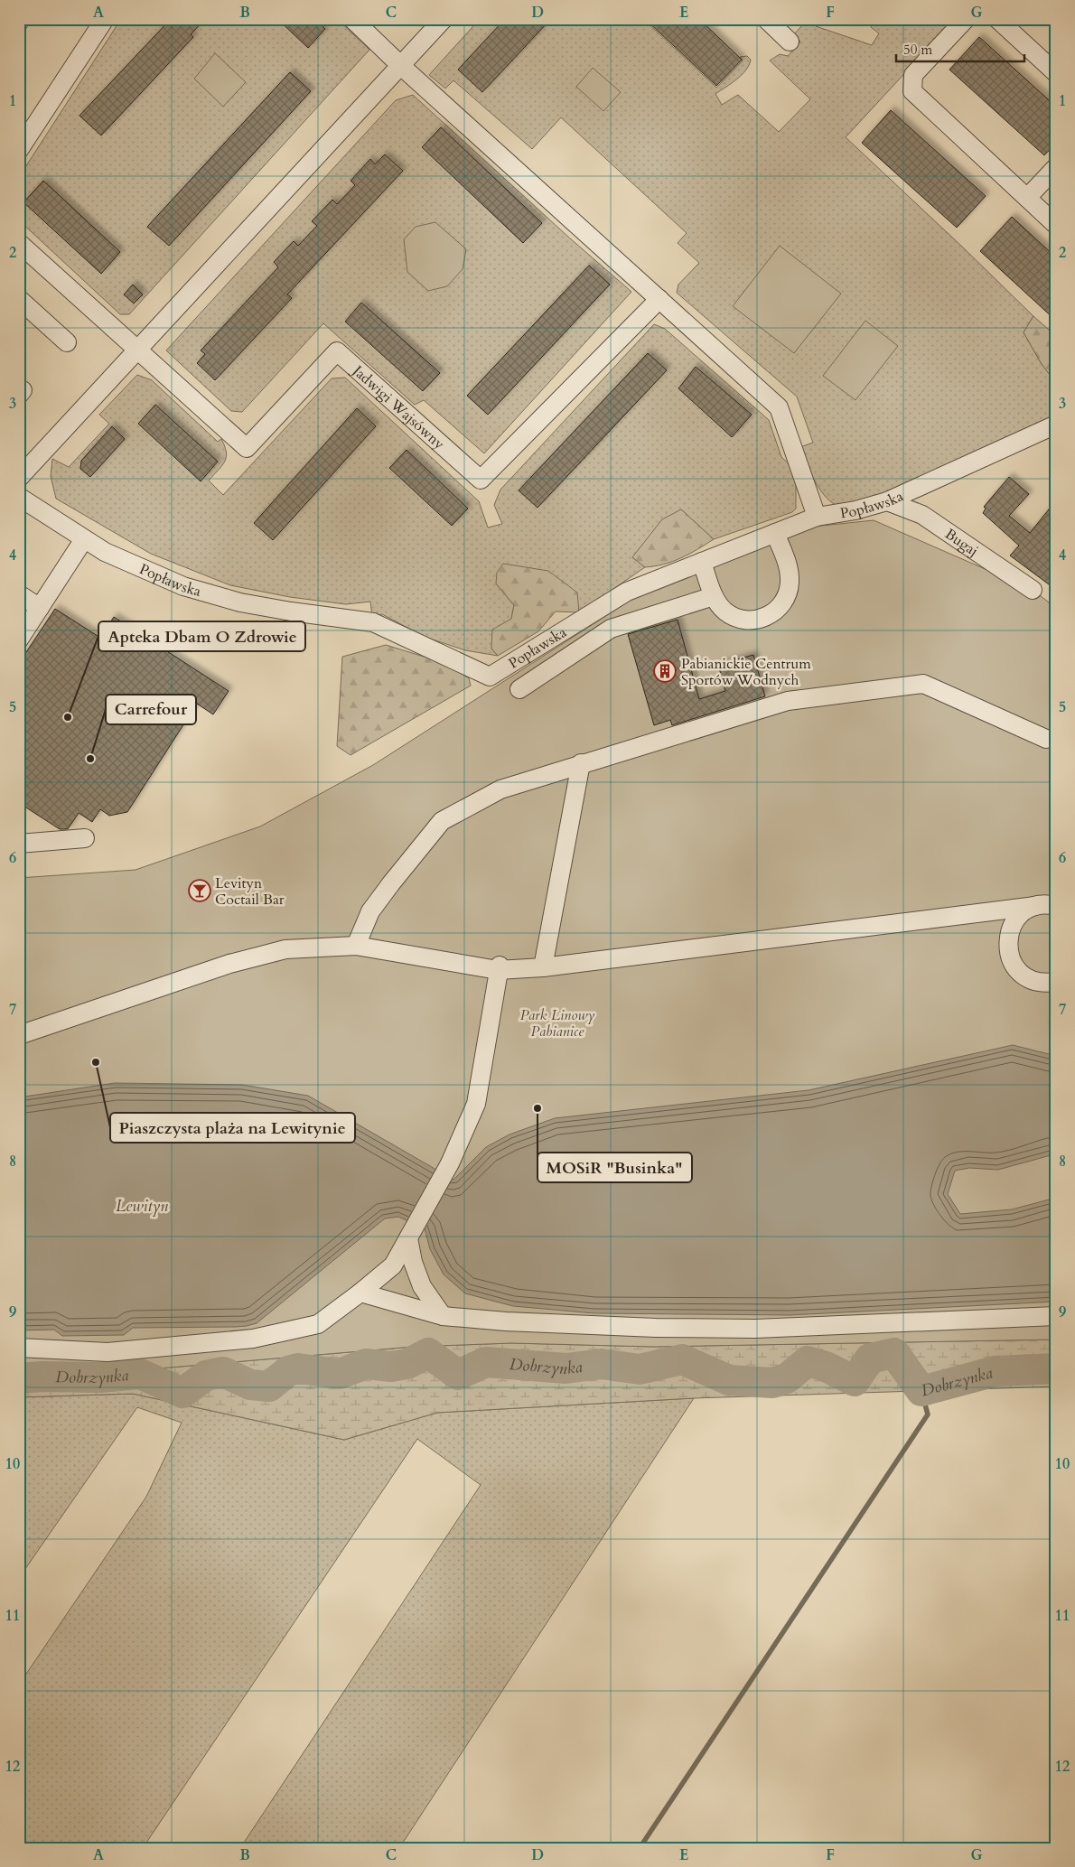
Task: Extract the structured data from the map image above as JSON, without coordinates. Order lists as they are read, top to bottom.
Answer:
{
  "streets": {
    "street": ["Jadwigi Wajsówny", "Popławska", "Bugaj"]
  },
  "crossings": [
    ["Popławska", "Bugaj"]
  ],
  "water": ["Lewityn", "Dobrzynka"],
  "parks": ["Park Linowy Pabianice"],
  "places": {
    "building": ["Pabianickie Centrum Sportów Wodnych"],
    "other": [
      "Apteka Dbam O Zdrowie",
      "Carrefour",
      "Piaszczysta plaża na Lewitynie",
      "MOSiR \"Businka\""
    ],
    "bar": ["Levityn Coctail Bar"]
  },
  "scale_bar": "50 m",
  "grid": {
    "columns": [
      "A",
      "B",
      "C",
      "D",
      "E",
      "F",
      "G"
    ],
    "rows": [
      "1",
      "2",
      "3",
      "4",
      "5",
      "6",
      "7",
      "8",
      "9",
      "10",
      "11",
      "12"
    ]
  }
}
